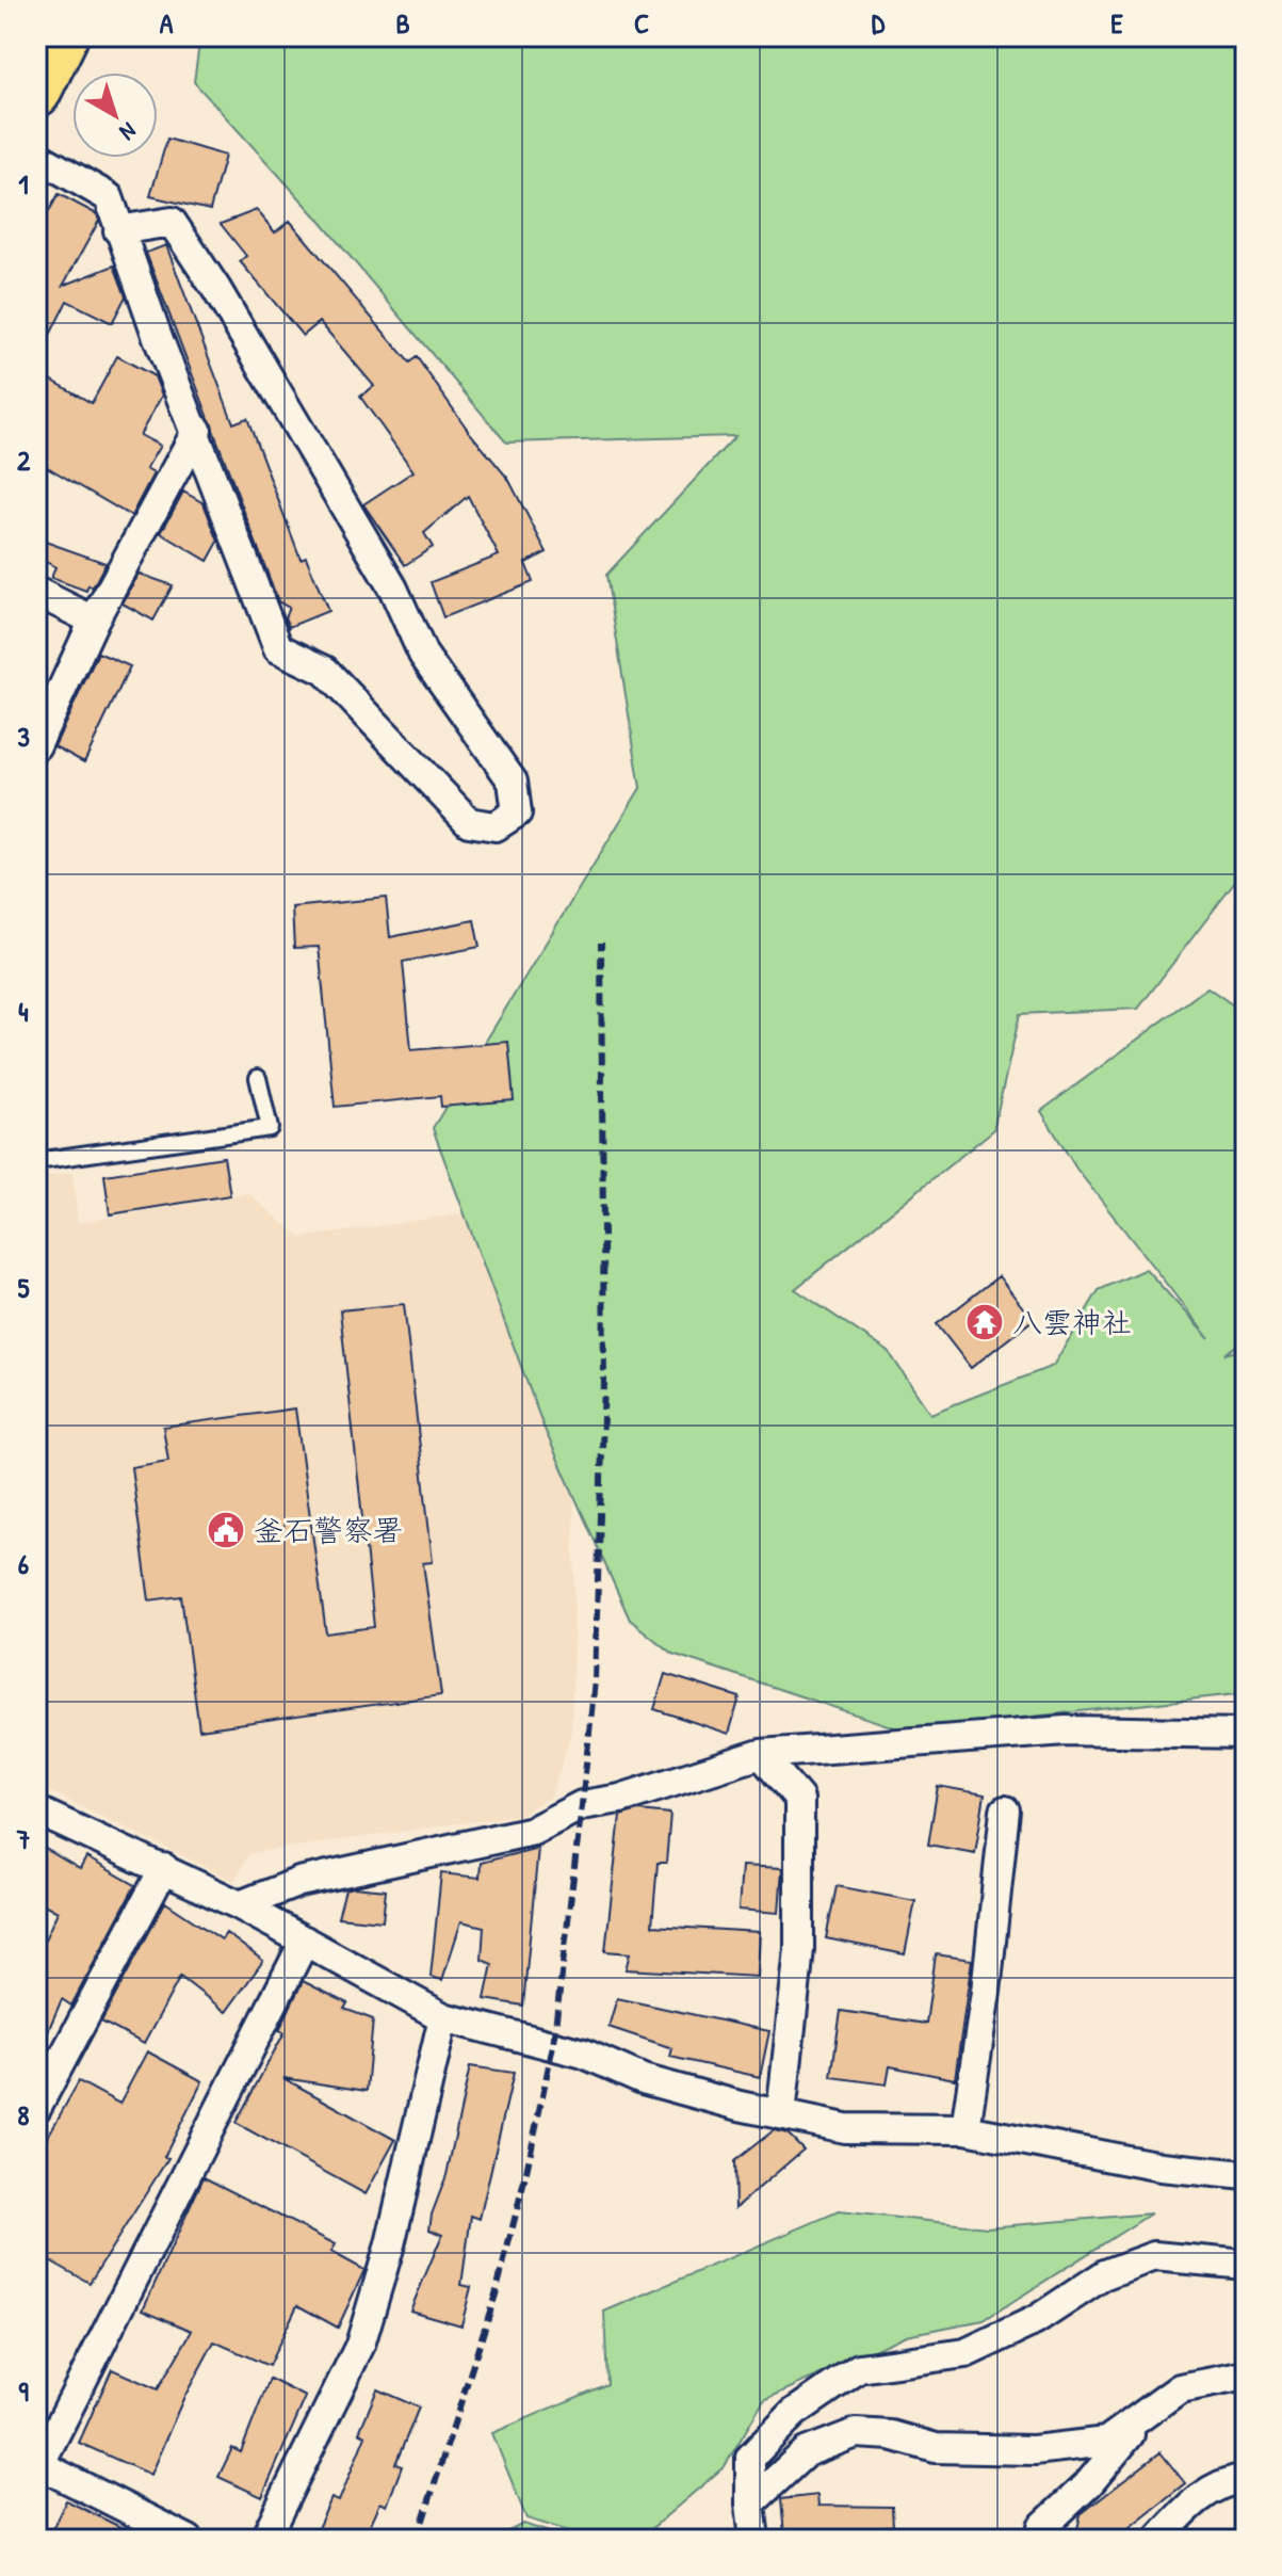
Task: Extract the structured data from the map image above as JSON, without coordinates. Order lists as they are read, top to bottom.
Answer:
{
  "places": {
    "temple": ["八雲神社"],
    "public building": ["釜石警察署"]
  },
  "north": "bottom right",
  "grid": {
    "columns": [
      "A",
      "B",
      "C",
      "D",
      "E"
    ],
    "rows": [
      "1",
      "2",
      "3",
      "4",
      "5",
      "6",
      "7",
      "8",
      "9"
    ]
  }
}
